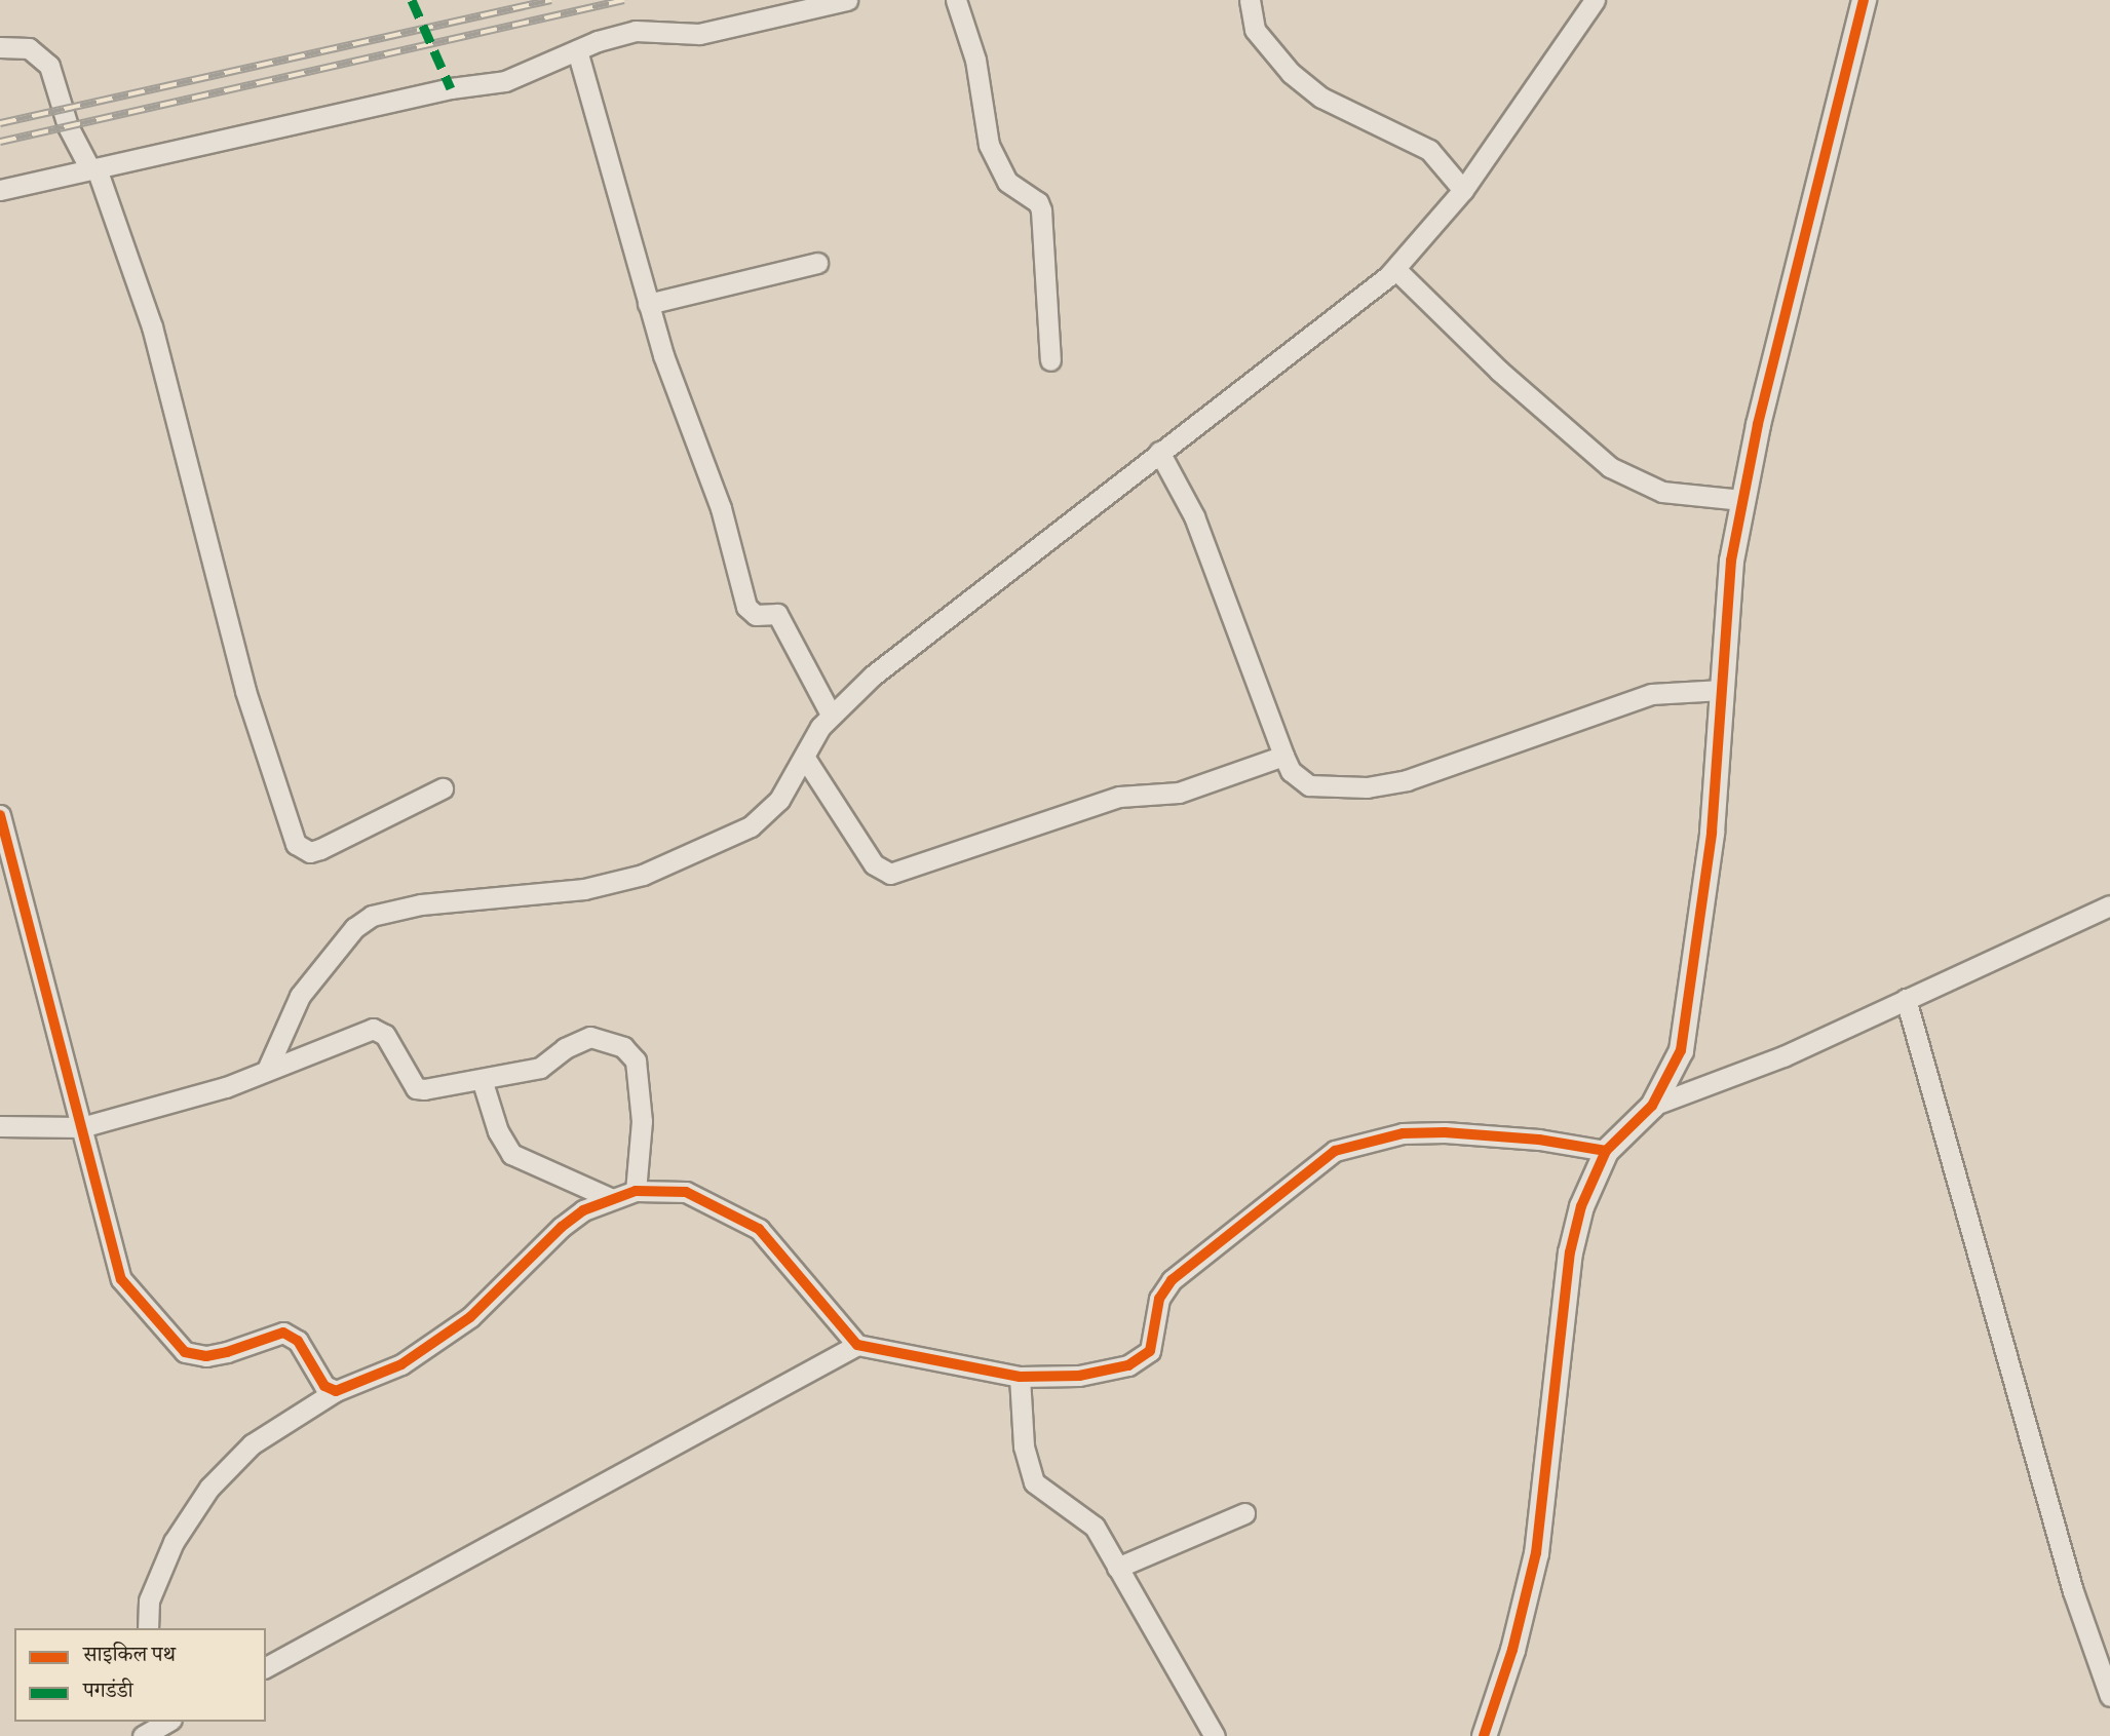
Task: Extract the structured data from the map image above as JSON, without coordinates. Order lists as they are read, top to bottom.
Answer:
{
  "legend": ["साइकिल पथ", "पगडंडी"]
}
